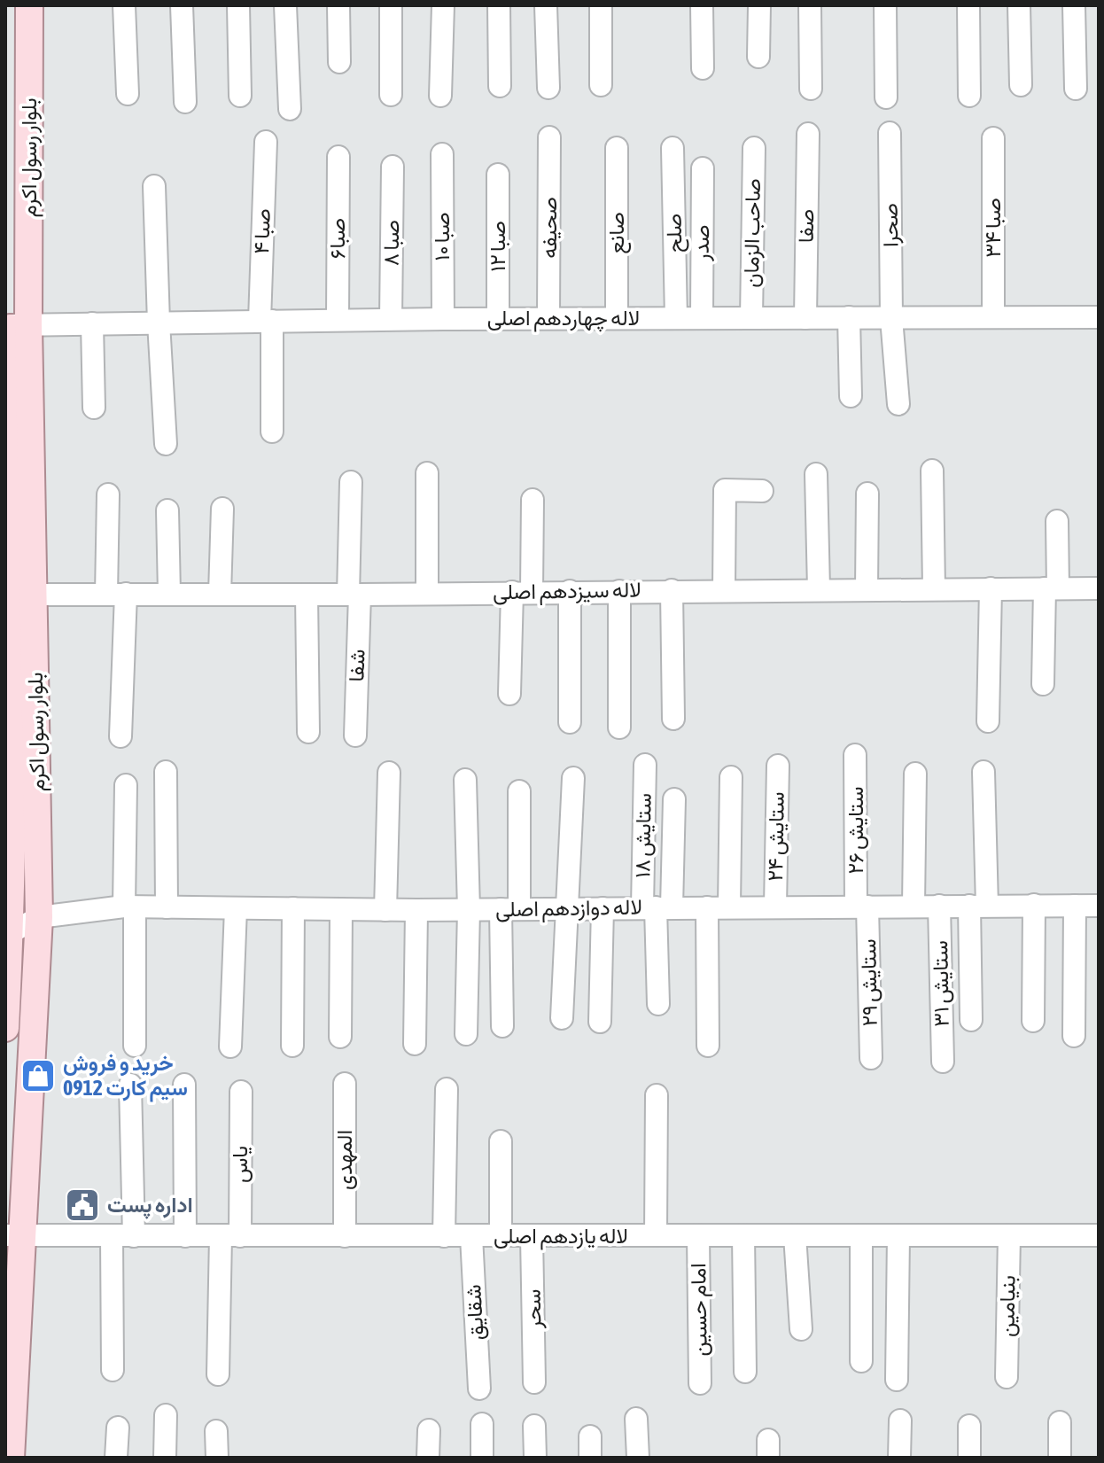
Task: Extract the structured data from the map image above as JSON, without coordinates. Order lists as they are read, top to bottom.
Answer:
{
  "streets": {
    "main road": ["بلوار رسول اکرم"],
    "street": [
      "صحرا",
      "صفا",
      "صحیفه",
      "صبا ۳۴",
      "صبا ۴",
      "صانع",
      "صلح",
      "صاحب الزمان",
      "صبا ۱۰",
      "صبا۶",
      "صبا ۸",
      "صدر",
      "صبا ۱۲",
      "لاله چهاردهم اصلی",
      "لاله سیزدهم اصلی",
      "شفا",
      "ستایش ۲۶",
      "ستایش ۱۸",
      "ستایش ۲۴",
      "لاله دوازدهم اصلی",
      "ستایش ۲۹",
      "ستایش ۳۱",
      "المهدی",
      "یاس",
      "لاله یازدهم اصلی",
      "بنیامین",
      "سحر",
      "امام حسین",
      "شقایق"
    ]
  },
  "crossings": [
    ["بلوار رسول اکرم", "لاله چهاردهم اصلی"],
    ["بلوار رسول اکرم", "لاله سیزدهم اصلی"],
    ["بلوار رسول اکرم", "لاله دوازدهم اصلی"],
    ["بلوار رسول اکرم", "لاله یازدهم اصلی"],
    ["صحرا", "لاله چهاردهم اصلی"],
    ["صفا", "لاله چهاردهم اصلی"],
    ["صحیفه", "لاله چهاردهم اصلی"],
    ["صبا ۳۴", "لاله چهاردهم اصلی"],
    ["صبا ۴", "لاله چهاردهم اصلی"],
    ["صانع", "لاله چهاردهم اصلی"],
    ["صلح", "لاله چهاردهم اصلی"],
    ["صاحب الزمان", "لاله چهاردهم اصلی"],
    ["صبا ۱۰", "لاله چهاردهم اصلی"],
    ["صبا۶", "لاله چهاردهم اصلی"],
    ["صبا ۸", "لاله چهاردهم اصلی"],
    ["صدر", "لاله چهاردهم اصلی"],
    ["صبا ۱۲", "لاله چهاردهم اصلی"],
    ["لاله سیزدهم اصلی", "شفا"],
    ["ستایش ۲۶", "لاله دوازدهم اصلی"],
    ["ستایش ۲۶", "ستایش ۲۹"],
    ["ستایش ۱۸", "لاله دوازدهم اصلی"],
    ["ستایش ۲۴", "لاله دوازدهم اصلی"],
    ["لاله دوازدهم اصلی", "ستایش ۲۹"],
    ["لاله دوازدهم اصلی", "ستایش ۳۱"],
    ["المهدی", "لاله یازدهم اصلی"],
    ["یاس", "لاله یازدهم اصلی"],
    ["لاله یازدهم اصلی", "بنیامین"],
    ["لاله یازدهم اصلی", "سحر"],
    ["لاله یازدهم اصلی", "امام حسین"],
    ["لاله یازدهم اصلی", "شقایق"]
  ],
  "places": {
    "shop": ["خرید و فروش سیم کارت 0912"],
    "public building": ["اداره پست"]
  }
}
